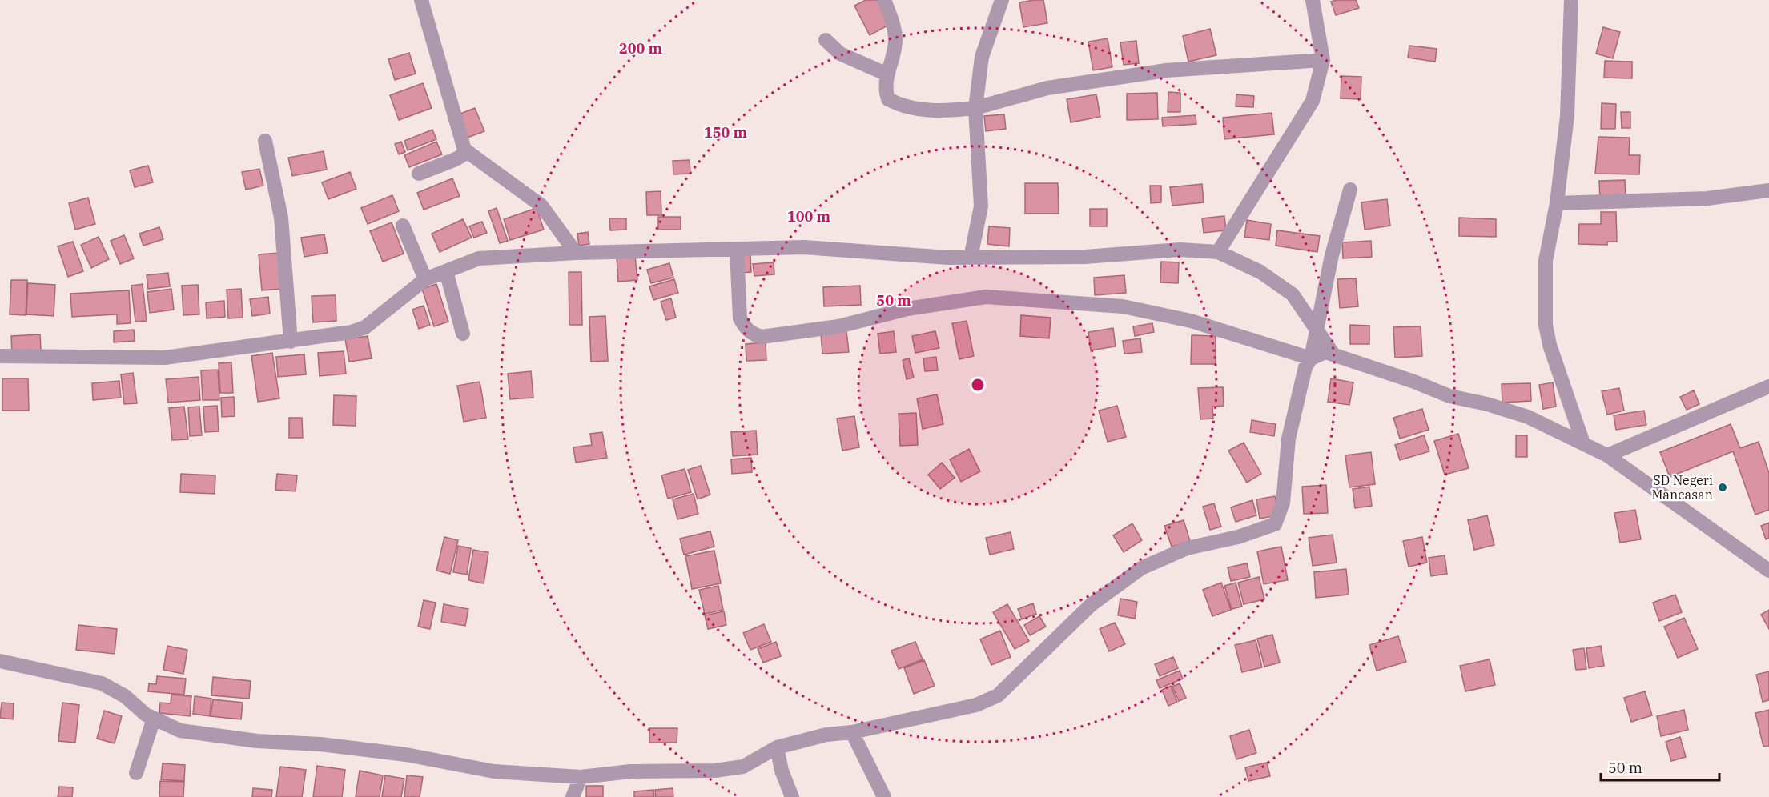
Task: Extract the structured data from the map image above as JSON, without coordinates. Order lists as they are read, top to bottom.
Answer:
{
  "places": ["SD Negeri Mancasan"],
  "scale_bar": "50 m",
  "rings": [
    "200 m",
    "150 m",
    "100 m",
    "50 m"
  ]
}
